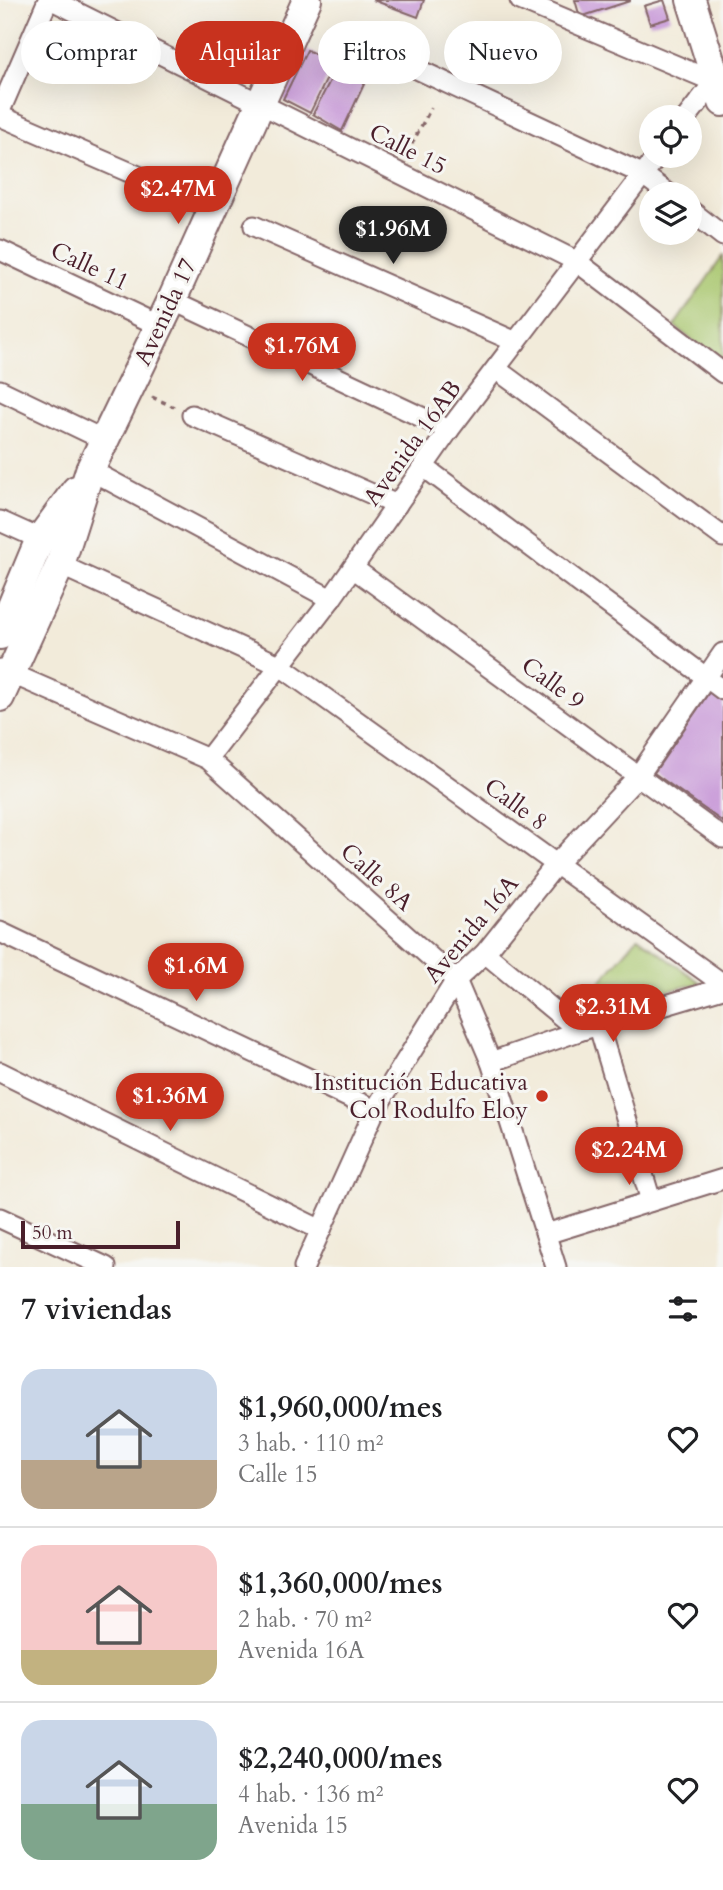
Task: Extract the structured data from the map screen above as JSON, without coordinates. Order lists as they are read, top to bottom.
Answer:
{
  "streets": {
    "street": [
      "Calle 15",
      "Calle 11",
      "Avenida 17",
      "Avenida 16AB",
      "Calle 9",
      "Calle 8",
      "Calle 8A",
      "Avenida 16A"
    ]
  },
  "crossings": [
    ["Calle 15", "Avenida 17"],
    ["Calle 15", "Avenida 16AB"],
    ["Calle 11", "Avenida 17"],
    ["Avenida 17", "Calle 8"],
    ["Avenida 17", "Calle 8A"],
    ["Avenida 16AB", "Calle 9"],
    ["Avenida 16AB", "Calle 8"],
    ["Avenida 16AB", "Calle 8A"],
    ["Calle 9", "Avenida 16A"],
    ["Calle 8", "Avenida 16A"],
    ["Calle 8A", "Avenida 16A"]
  ],
  "places": ["Institución Educativa Col Rodulfo Eloy"],
  "scale_bar": "50 m",
  "page": {
    "chip": [
      "Comprar",
      "Alquilar",
      "Filtros",
      "Nuevo"
    ],
    "price": [
      "$2.47M",
      "$1.96M",
      "$1.76M",
      "$1.6M",
      "$2.31M",
      "$1.36M",
      "$2.24M"
    ],
    "scale": "50 m",
    "heading": "7 viviendas",
    "list": [
      {
        "name": "$1,960,000/mes",
        "note": "3 hab. · 110 m² · Calle 15"
      },
      {
        "name": "$1,360,000/mes",
        "note": "2 hab. · 70 m² · Avenida 16A"
      },
      {
        "name": "$2,240,000/mes",
        "note": "4 hab. · 136 m² · Avenida 15"
      }
    ]
  }
}
